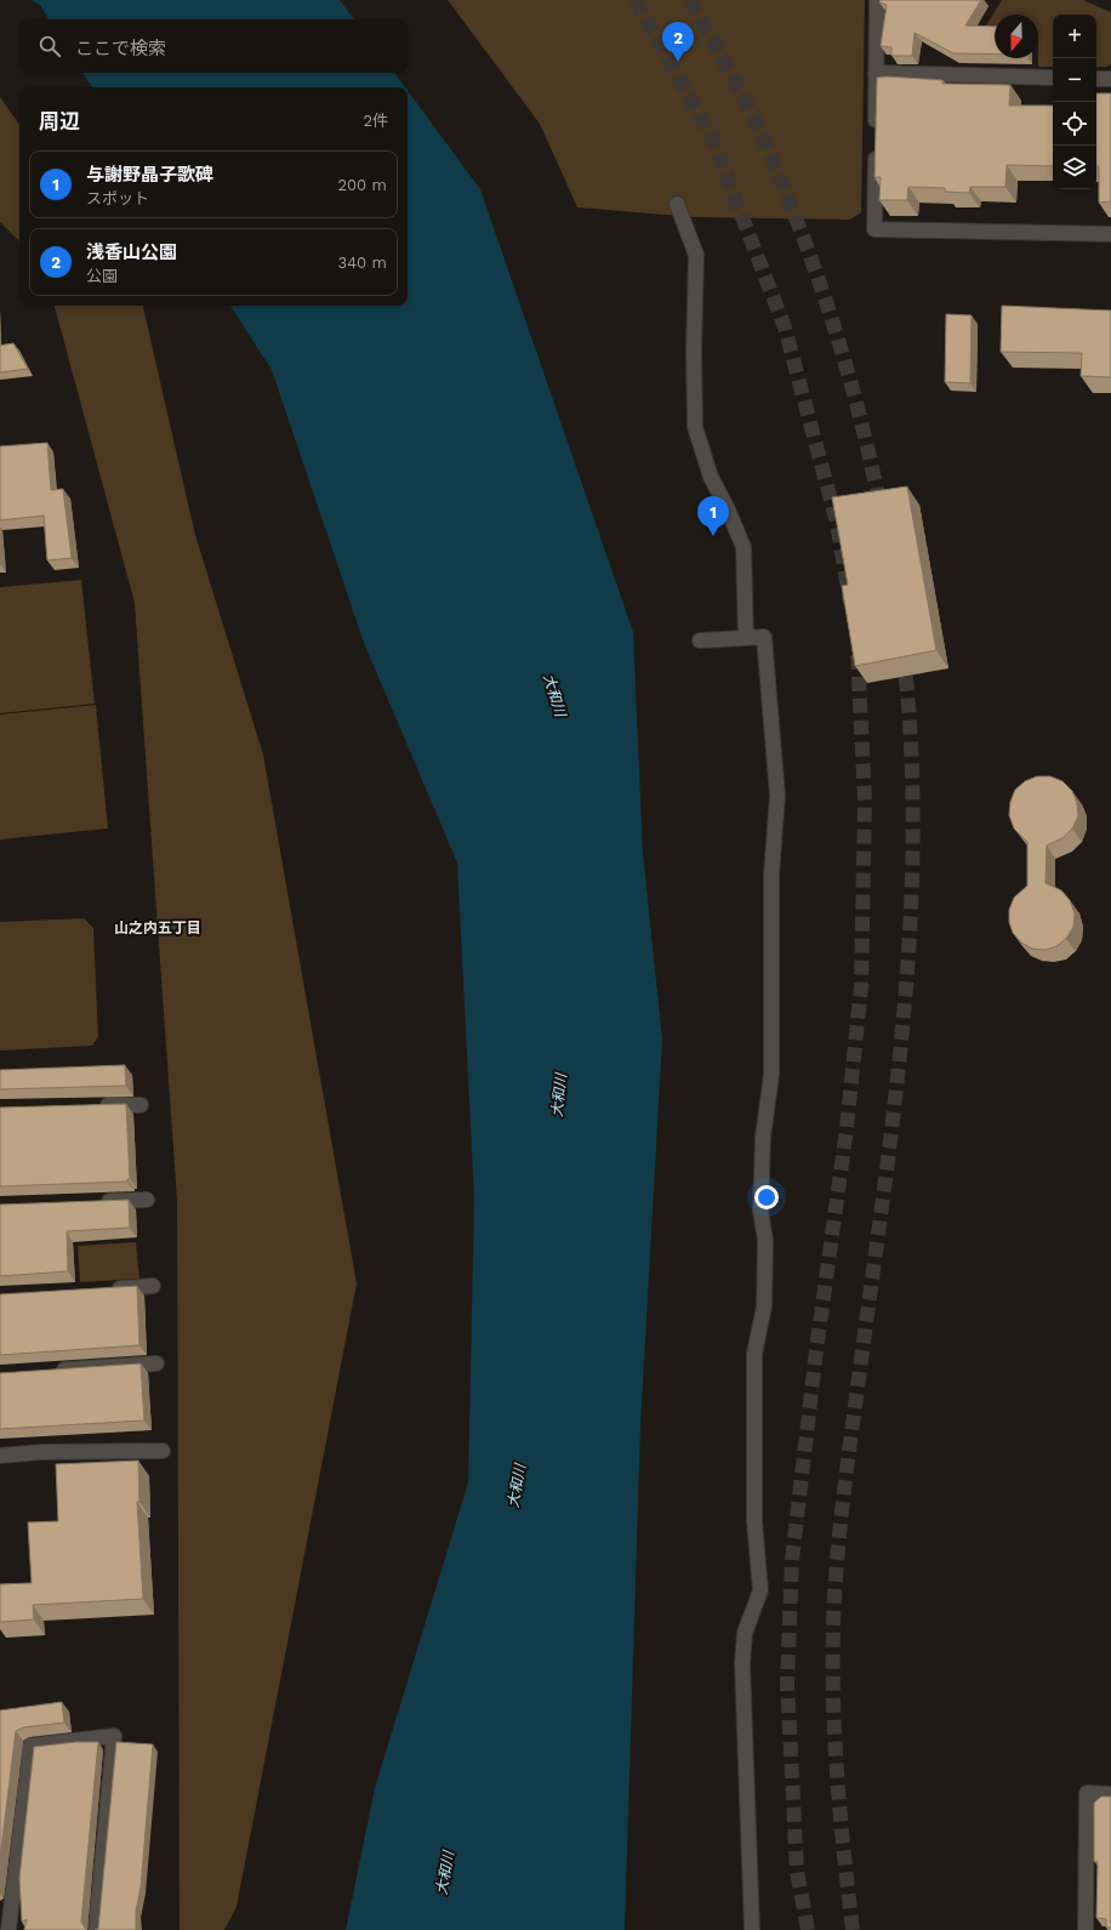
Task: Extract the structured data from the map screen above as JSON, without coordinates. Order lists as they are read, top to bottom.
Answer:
{
  "districts": ["山之内五丁目"],
  "water": ["大和川"],
  "north": "bottom",
  "page": {
    "map_buttons": ["+", "−"],
    "search": "ここで検索",
    "pins": ["2", "1"],
    "heading": ["周辺", "2件"],
    "list": [
      {
        "mark": "1",
        "name": "与謝野晶子歌碑",
        "note": "スポット",
        "value": "200 m"
      },
      {
        "mark": "2",
        "name": "浅香山公園",
        "note": "公園",
        "value": "340 m"
      }
    ]
  }
}
